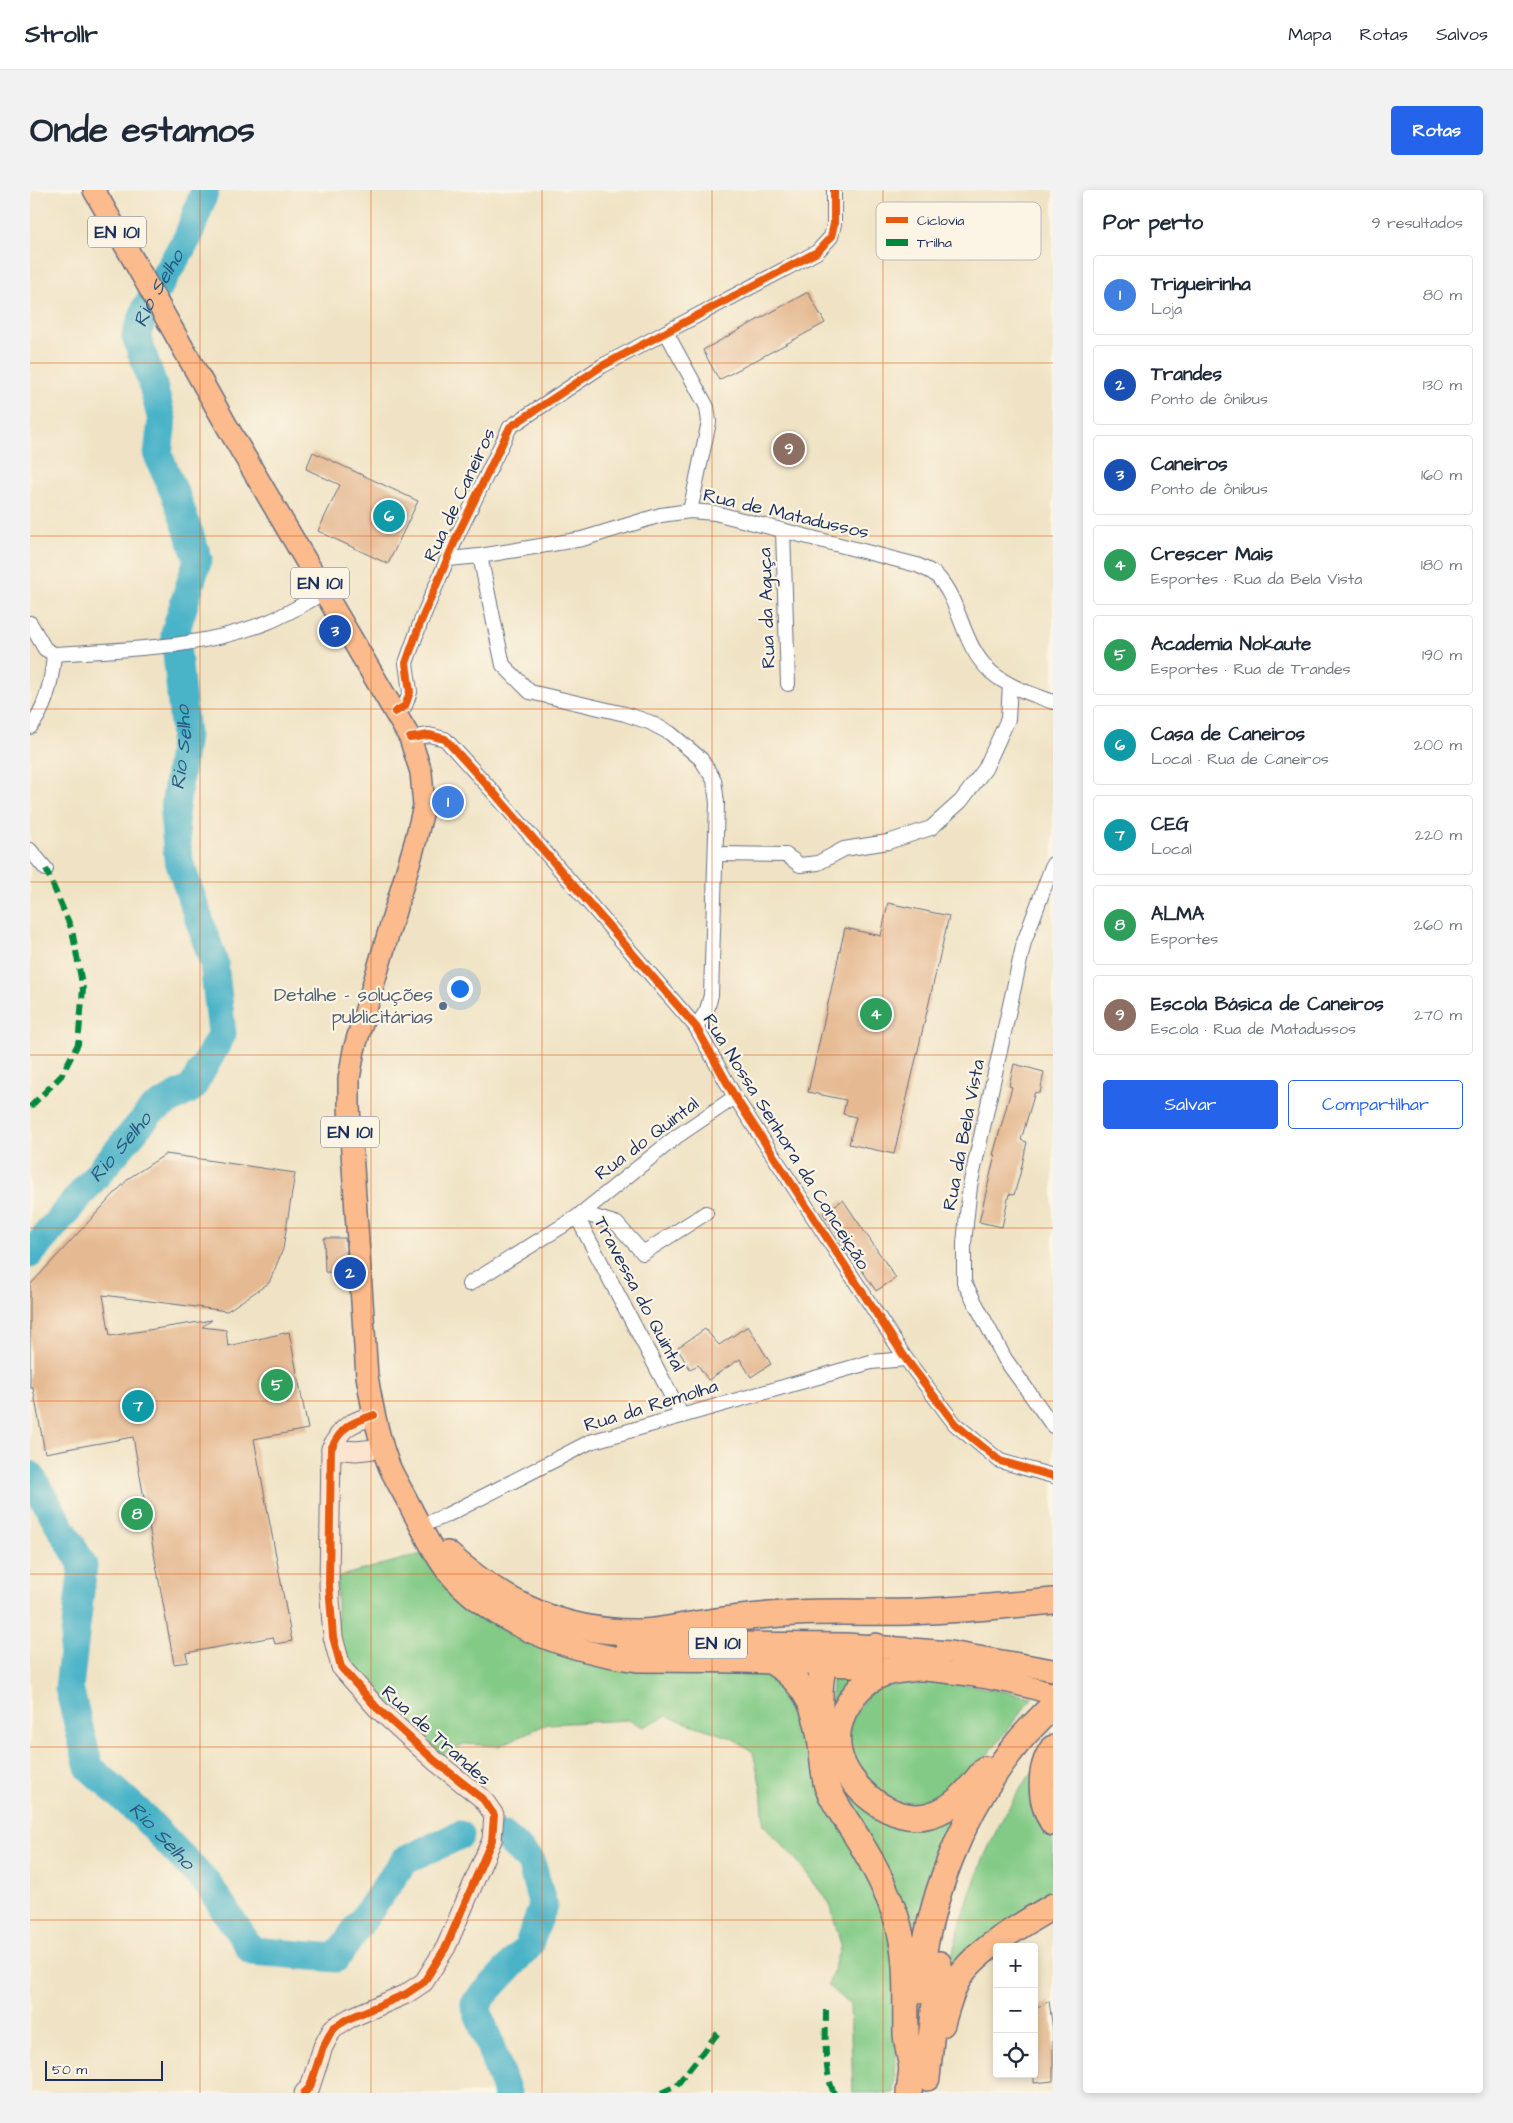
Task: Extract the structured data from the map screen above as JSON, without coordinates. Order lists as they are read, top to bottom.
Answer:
{
  "streets": {
    "main road": ["EN 101"],
    "street": [
      "Rua de Caneiros",
      "Rua de Matadussos",
      "Rua da Aguça",
      "Rua da Bela Vista",
      "Rua do Quintal",
      "Rua Nossa Senhora da Conceição",
      "Travessa do Quintal",
      "Rua da Remolha",
      "Rua de Trandes"
    ]
  },
  "crossings": [
    ["EN 101", "Rua de Caneiros"],
    ["EN 101", "Rua Nossa Senhora da Conceição"],
    ["EN 101", "Rua da Remolha"],
    ["Rua de Caneiros", "Rua de Matadussos"],
    ["Rua de Matadussos", "Rua da Aguça"],
    ["Rua do Quintal", "Rua Nossa Senhora da Conceição"],
    ["Rua do Quintal", "Travessa do Quintal"],
    ["Rua Nossa Senhora da Conceição", "Rua da Remolha"],
    ["Travessa do Quintal", "Rua da Remolha"]
  ],
  "water": ["Rio Selho"],
  "places": ["Detalhe - soluções publicitárias"],
  "legend": ["Ciclovia", "Trilha"],
  "scale_bar": "50 m",
  "page": {
    "header": "Strollr",
    "nav": ["Mapa", "Rotas", "Salvos"],
    "title": "Onde estamos",
    "buttons": [
      "Rotas",
      ["Salvar", "Compartilhar"]
    ],
    "heading": ["Por perto", "9 resultados"],
    "list": [
      {
        "mark": "1",
        "name": "Trigueirinha",
        "note": "Loja",
        "value": "80 m"
      },
      {
        "mark": "2",
        "name": "Trandes",
        "note": "Ponto de ônibus",
        "value": "130 m"
      },
      {
        "mark": "3",
        "name": "Caneiros",
        "note": "Ponto de ônibus",
        "value": "160 m"
      },
      {
        "mark": "4",
        "name": "Crescer Mais",
        "note": "Esportes · Rua da Bela Vista",
        "value": "180 m"
      },
      {
        "mark": "5",
        "name": "Academia Nokaute",
        "note": "Esportes · Rua de Trandes",
        "value": "190 m"
      },
      {
        "mark": "6",
        "name": "Casa de Caneiros",
        "note": "Local · Rua de Caneiros",
        "value": "200 m"
      },
      {
        "mark": "7",
        "name": "CEG",
        "note": "Local",
        "value": "220 m"
      },
      {
        "mark": "8",
        "name": "ALMA",
        "note": "Esportes",
        "value": "260 m"
      },
      {
        "mark": "9",
        "name": "Escola Básica de Caneiros",
        "note": "Escola · Rua de Matadussos",
        "value": "270 m"
      }
    ],
    "pins": [
      "9",
      "6",
      "3",
      "1",
      "4",
      "2",
      "5",
      "7",
      "8"
    ],
    "map_buttons": ["+", "−"],
    "scale": "50 m"
  }
}
